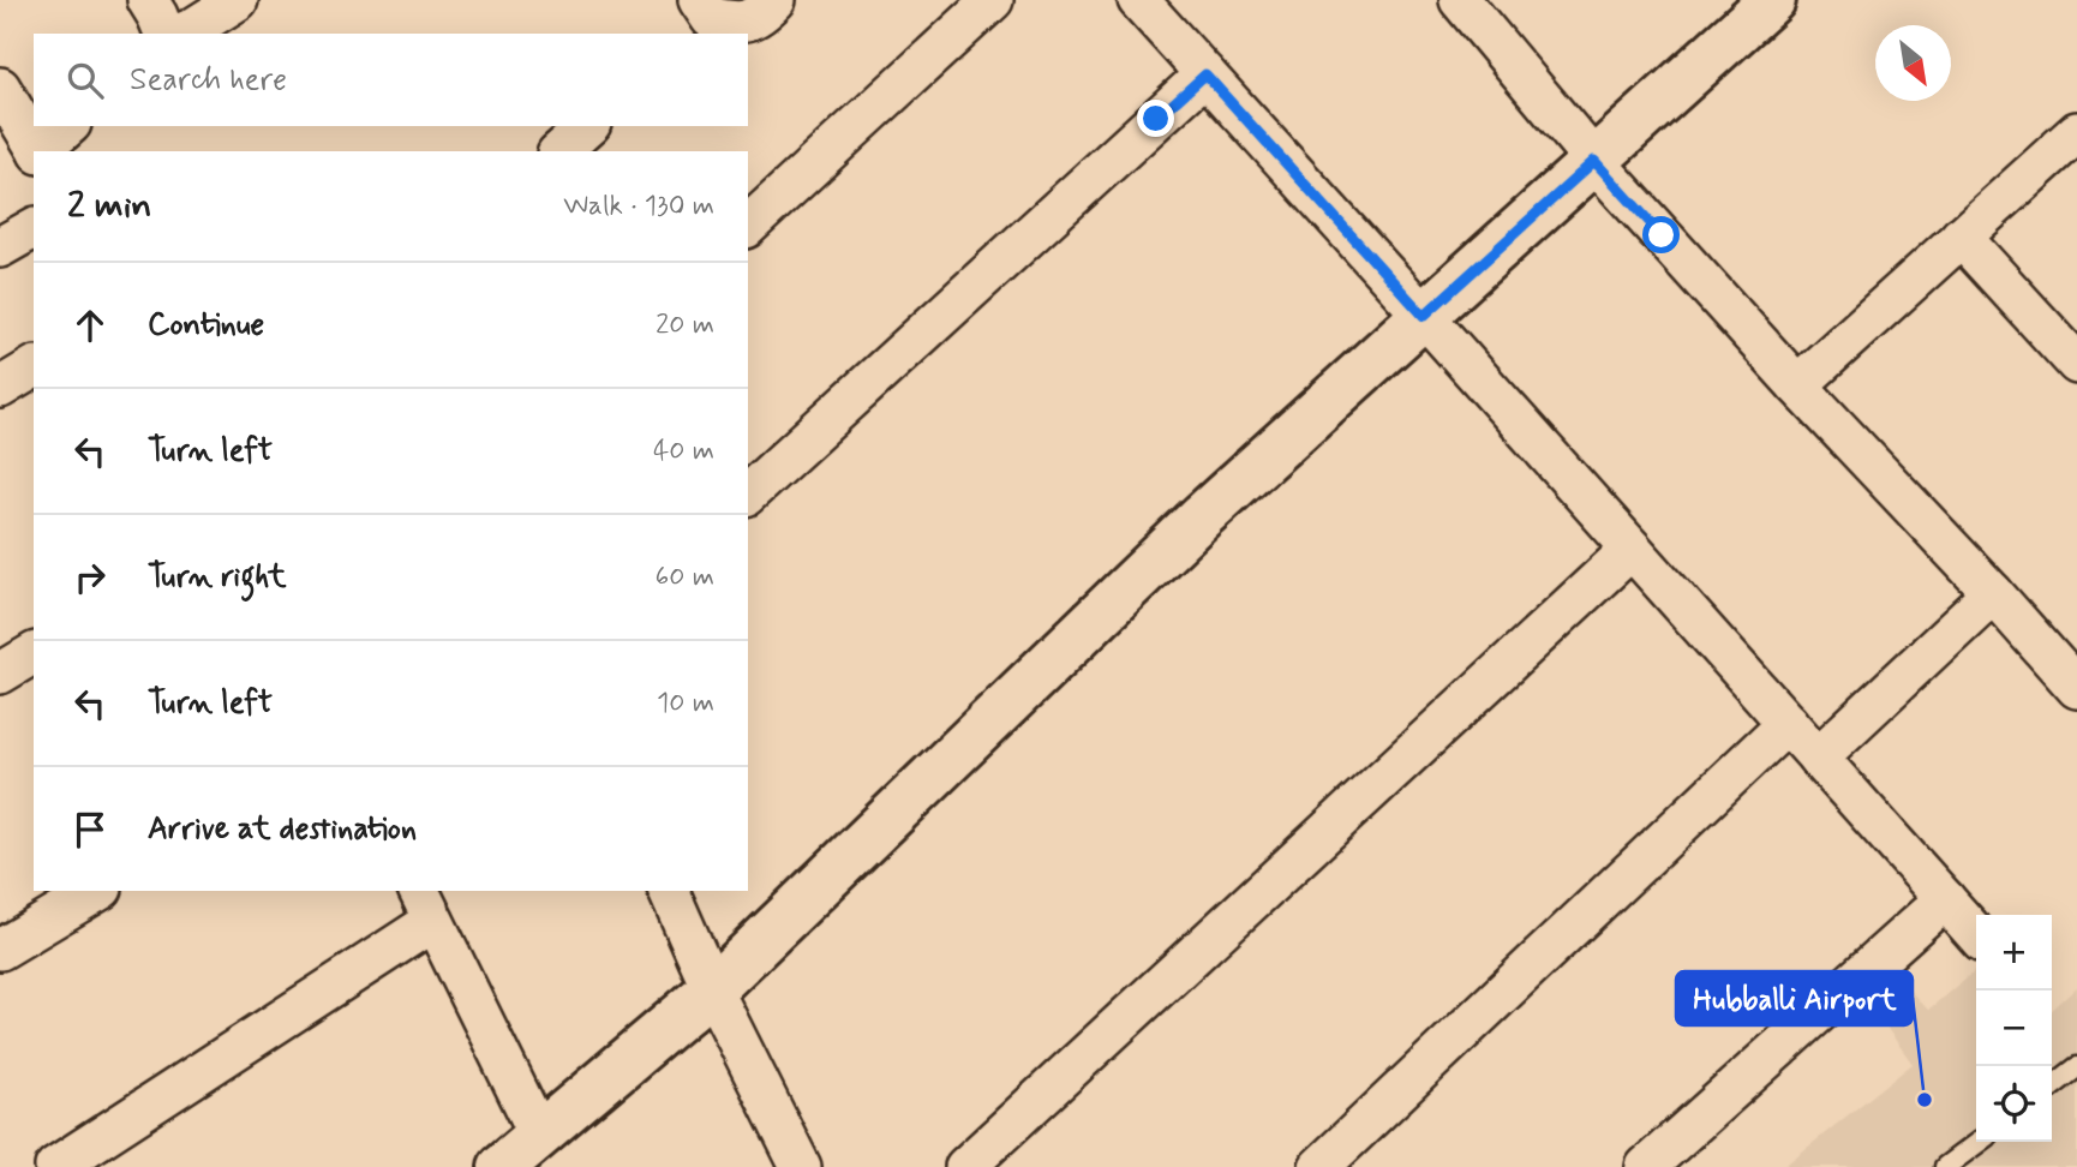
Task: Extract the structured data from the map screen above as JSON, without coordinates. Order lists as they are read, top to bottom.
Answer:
{
  "places": ["Hubballi Airport"],
  "north": "bottom right",
  "page": {
    "search": "Search here",
    "heading": ["2 min", "Walk · 130 m"],
    "list": [
      ["Continue", "20 m"],
      ["Turn left", "40 m"],
      ["Turn right", "60 m"],
      ["Turn left", "10 m"],
      "Arrive at destination"
    ],
    "map_buttons": ["+", "−"]
  }
}
